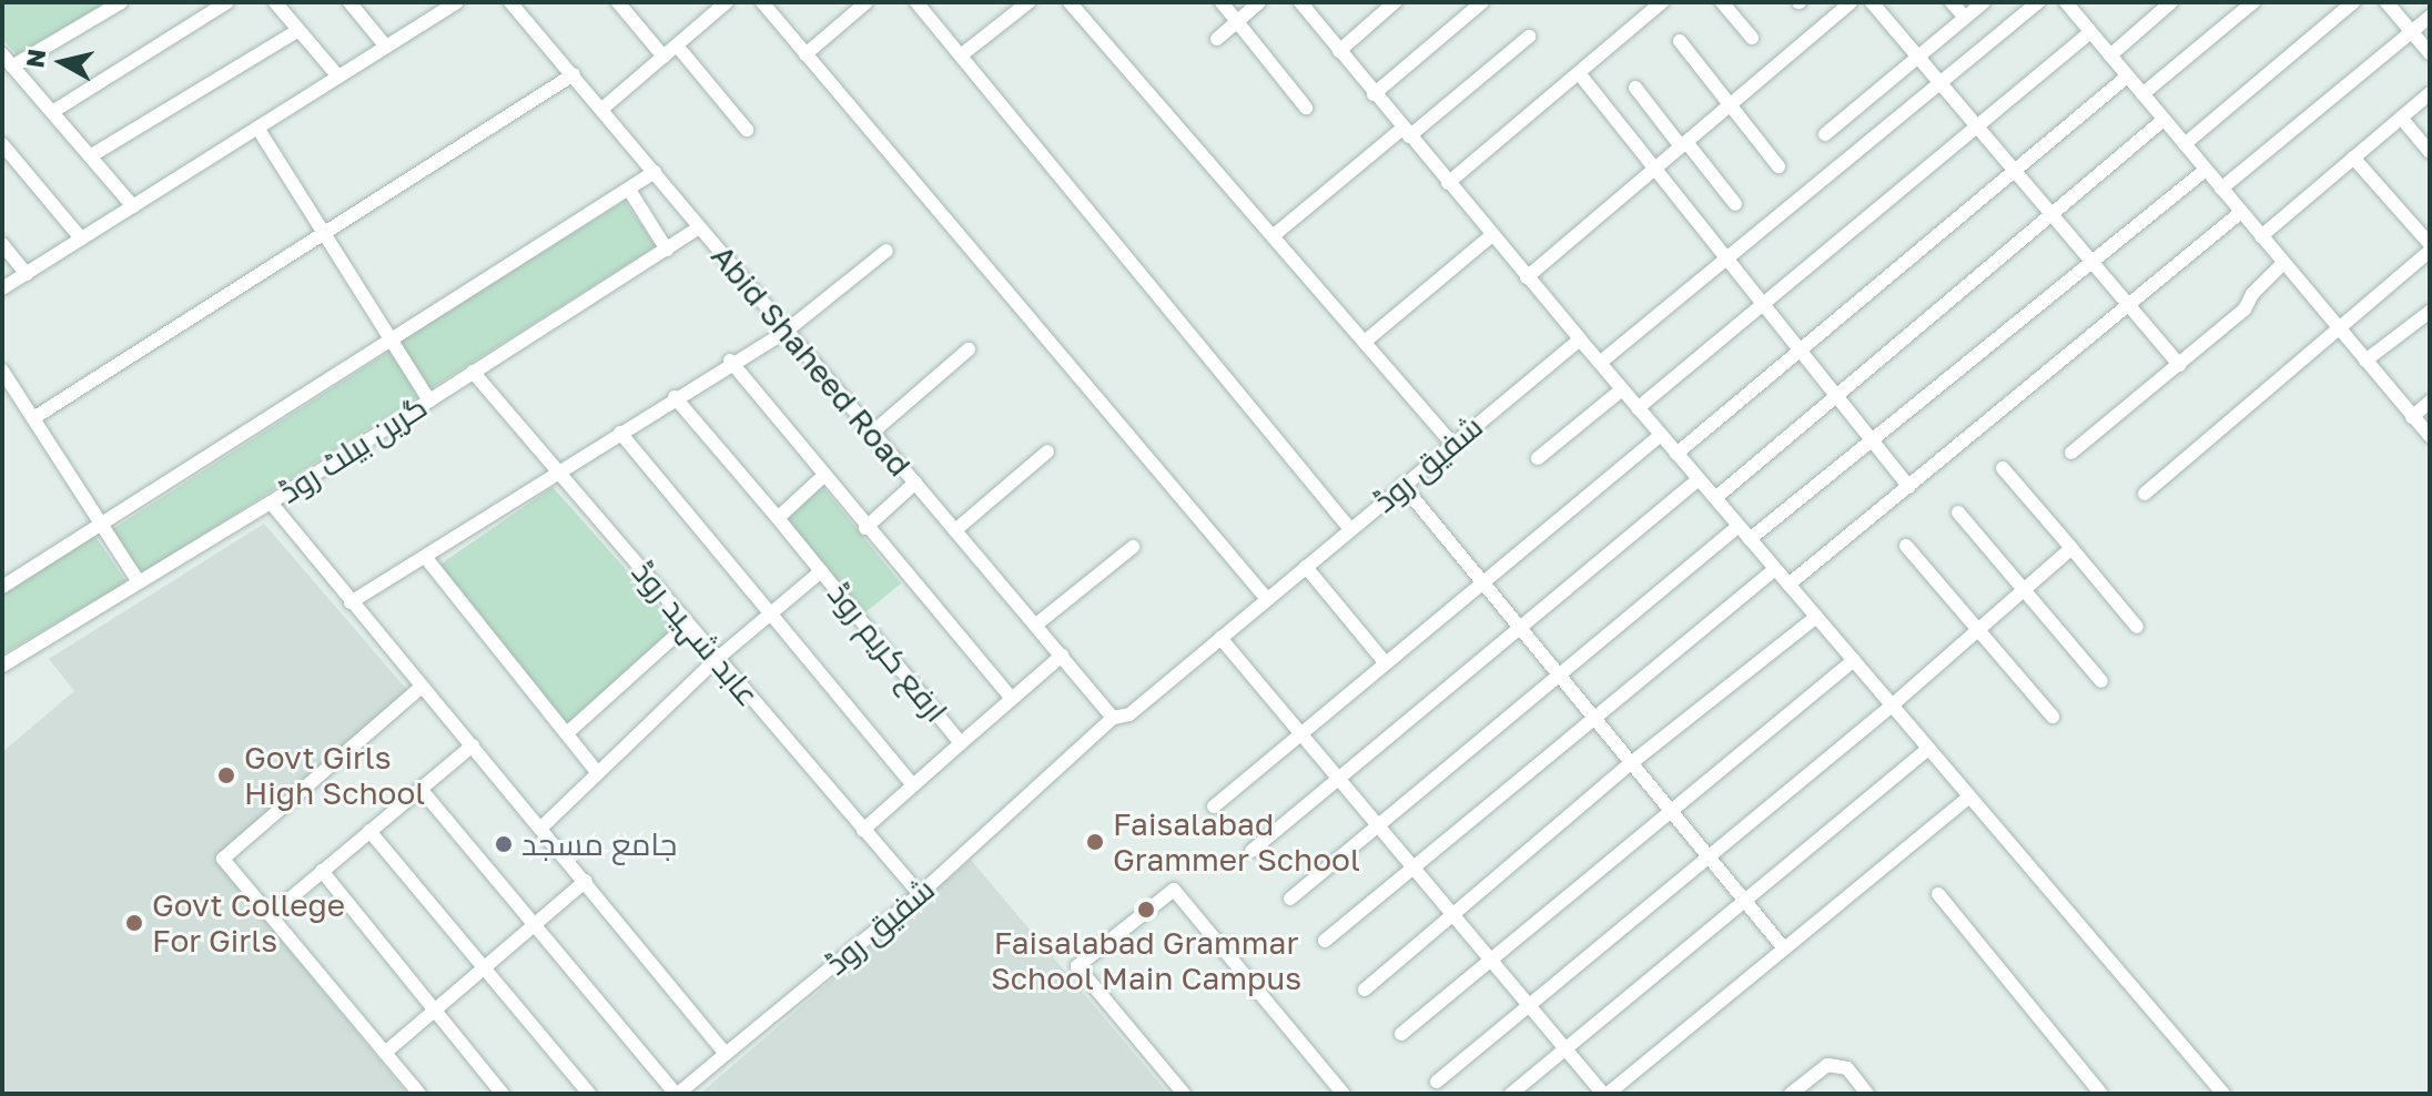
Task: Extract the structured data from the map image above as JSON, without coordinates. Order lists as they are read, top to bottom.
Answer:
{
  "streets": {
    "street": [
      "Abid Shaheed Road",
      "گرین بیلٹ روڈ",
      "شفیق روڈ",
      "عابد شہید روڈ",
      "ارفع کریم روڈ"
    ]
  },
  "crossings": [
    ["Abid Shaheed Road", "گرین بیلٹ روڈ"],
    ["Abid Shaheed Road", "شفیق روڈ"],
    ["گرین بیلٹ روڈ", "عابد شہید روڈ"],
    ["شفیق روڈ", "عابد شہید روڈ"],
    ["عابد شہید روڈ", "ارفع کریم روڈ"]
  ],
  "places": [
    "Govt Girls High School",
    "Faisalabad Grammer School",
    "جامع مسجد",
    "Faisalabad Grammar School Main Campus",
    "Govt College For Girls"
  ],
  "north": "left"
}
